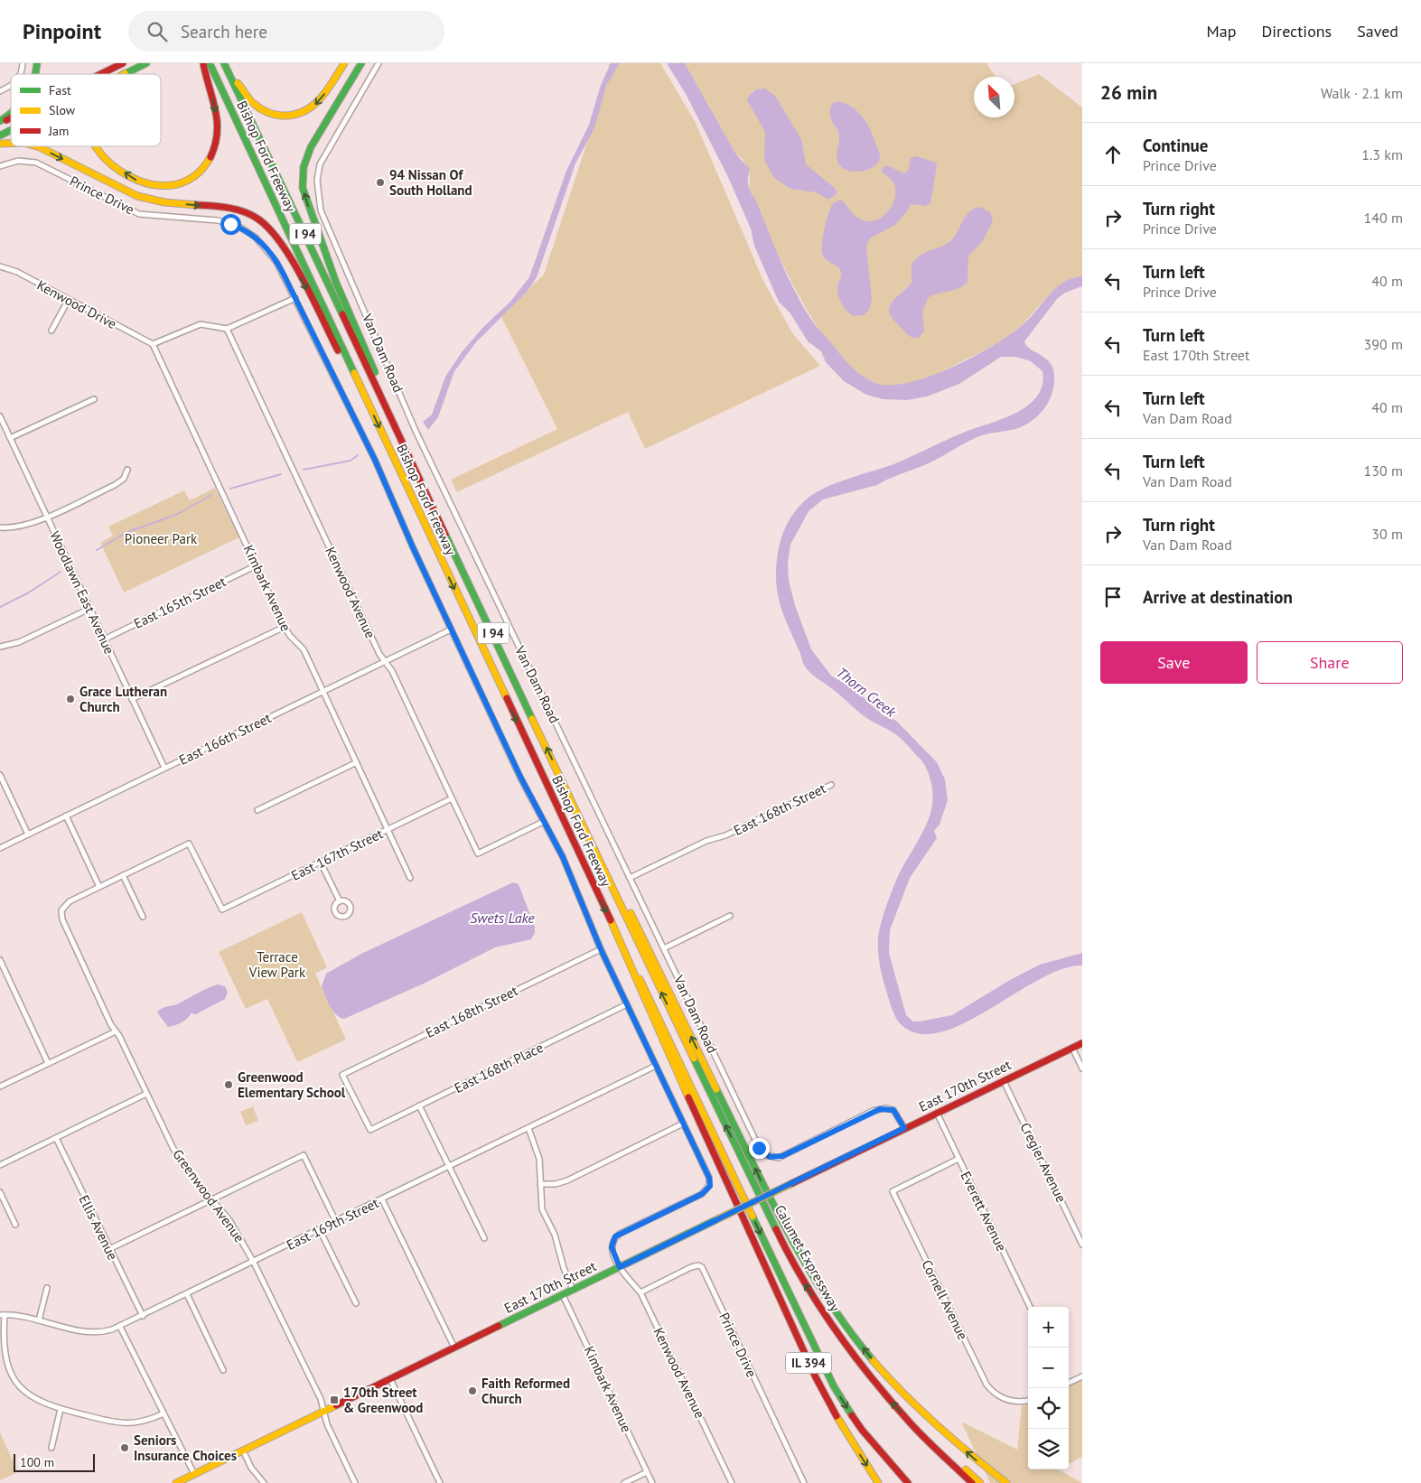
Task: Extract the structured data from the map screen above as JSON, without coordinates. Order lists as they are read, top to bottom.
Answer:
{
  "streets": {
    "main road": [
      "Bishop Ford Freeway",
      "I 94",
      "East 170th Street",
      "Calumet Expressway",
      "IL 394"
    ],
    "street": [
      "Prince Drive",
      "Kenwood Drive",
      "Van Dam Road",
      "Kimbark Avenue",
      "Woodlawn East Avenue",
      "Kenwood Avenue",
      "East 165th Street",
      "East 166th Street",
      "East 168th Street",
      "East 167th Street",
      "East 168th Place",
      "Cregier Avenue",
      "Greenwood Avenue",
      "Everett Avenue",
      "East 169th Street",
      "Ellis Avenue",
      "Cornell Avenue"
    ]
  },
  "crossings": [
    ["Bishop Ford Freeway", "I 94"],
    ["Bishop Ford Freeway", "Calumet Expressway"],
    ["Bishop Ford Freeway", "IL 394"],
    ["Prince Drive", "Kenwood Avenue"],
    ["Prince Drive", "East 166th Street"],
    ["Prince Drive", "East 168th Street"],
    ["Prince Drive", "East 168th Place"],
    ["Prince Drive", "East 170th Street"],
    ["Prince Drive", "East 169th Street"],
    ["I 94", "Calumet Expressway"],
    ["I 94", "IL 394"],
    ["Kenwood Drive", "Kimbark Avenue"],
    ["Van Dam Road", "East 168th Street"],
    ["Van Dam Road", "East 170th Street"],
    ["Kimbark Avenue", "East 165th Street"],
    ["Kimbark Avenue", "East 166th Street"],
    ["Kimbark Avenue", "East 167th Street"],
    ["Kimbark Avenue", "East 170th Street"],
    ["Woodlawn East Avenue", "East 165th Street"],
    ["Woodlawn East Avenue", "East 166th Street"],
    ["Kenwood Avenue", "East 166th Street"],
    ["Kenwood Avenue", "East 167th Street"],
    ["Kenwood Avenue", "East 170th Street"],
    ["East 168th Street", "East 168th Place"],
    ["East 170th Street", "Cregier Avenue"],
    ["East 170th Street", "Greenwood Avenue"],
    ["East 170th Street", "Everett Avenue"],
    ["Greenwood Avenue", "East 169th Street"],
    ["Everett Avenue", "Cornell Avenue"],
    ["East 169th Street", "Ellis Avenue"]
  ],
  "water": ["Thorn Creek", "Swets Lake"],
  "parks": ["Pioneer Park", "Terrace View Park"],
  "places": {
    "other": [
      "94 Nissan Of South Holland",
      "Grace Lutheran Church",
      "Greenwood Elementary School",
      "Faith Reformed Church",
      "Seniors Insurance Choices"
    ],
    "transit": ["170th Street & Greenwood"]
  },
  "legend": ["Fast", "Slow", "Jam"],
  "scale_bar": "100 m",
  "north": "top left",
  "page": {
    "header": "Pinpoint",
    "search": "Search here",
    "nav": ["Map", "Directions", "Saved"],
    "heading": ["26 min", "Walk · 2.1 km"],
    "list": [
      ["Continue", "Prince Drive", "1.3 km"],
      ["Turn right", "Prince Drive", "140 m"],
      ["Turn left", "Prince Drive", "40 m"],
      ["Turn left", "East 170th Street", "390 m"],
      ["Turn left", "Van Dam Road", "40 m"],
      ["Turn left", "Van Dam Road", "130 m"],
      ["Turn right", "Van Dam Road", "30 m"],
      "Arrive at destination"
    ],
    "buttons": ["Save", "Share"],
    "map_buttons": ["+", "−"],
    "scale": "100 m"
  }
}
